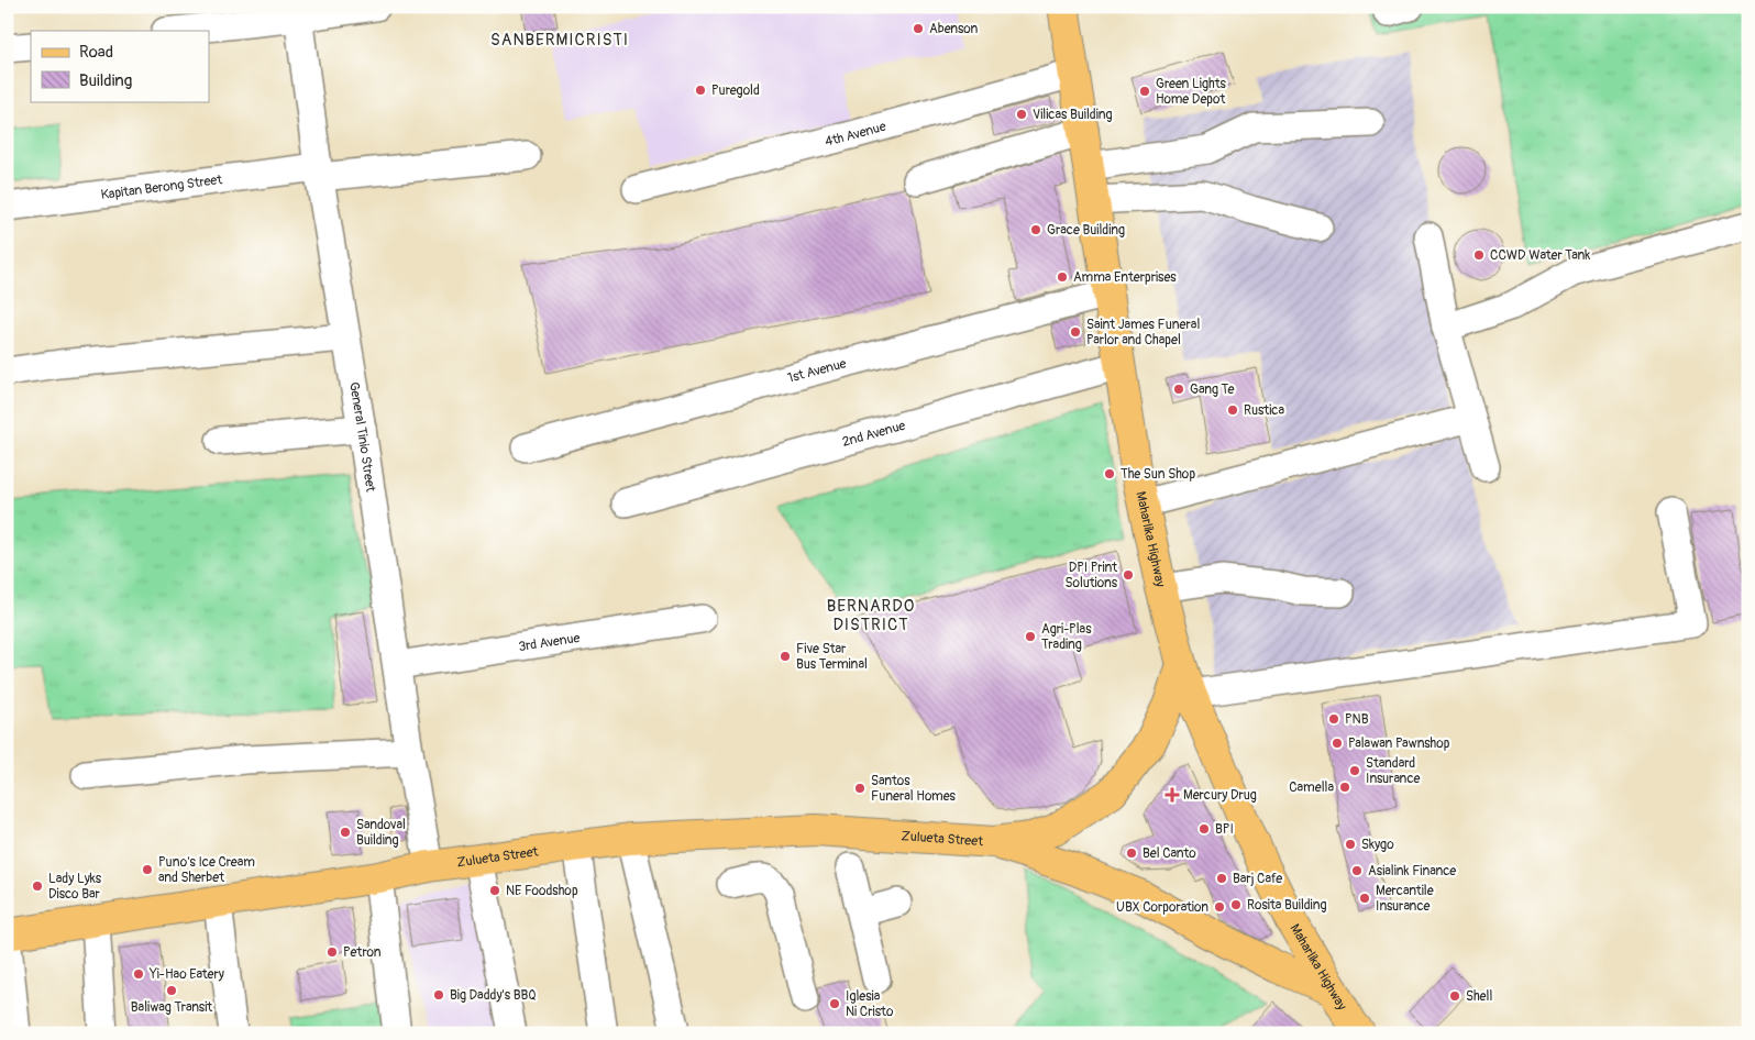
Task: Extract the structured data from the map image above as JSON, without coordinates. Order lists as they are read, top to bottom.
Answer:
{
  "streets": {
    "main road": ["Maharlika Highway", "Zulueta Street"],
    "street": [
      "4th Avenue",
      "Kapitan Berong Street",
      "1st Avenue",
      "2nd Avenue",
      "General Tinio Street",
      "3rd Avenue"
    ]
  },
  "crossings": [
    ["4th Avenue", "Maharlika Highway"],
    ["Kapitan Berong Street", "General Tinio Street"],
    ["1st Avenue", "Maharlika Highway"],
    ["2nd Avenue", "Maharlika Highway"],
    ["General Tinio Street", "3rd Avenue"],
    ["General Tinio Street", "Zulueta Street"],
    ["Maharlika Highway", "Zulueta Street"]
  ],
  "districts": ["SANBERMICRISTI", "BERNARDO DISTRICT"],
  "places": {
    "other": [
      "Abenson",
      "Puregold",
      "Green Lights Home Depot",
      "Vilicas Building",
      "Grace Building",
      "CCWD Water Tank",
      "Amma Enterprises",
      "Saint James Funeral Parlor and Chapel",
      "Gang Te",
      "Rustica",
      "The Sun Shop",
      "DPI Print Solutions",
      "Agri-Plas Trading",
      "Five Star Bus Terminal",
      "PNB",
      "Palawan Pawnshop",
      "Standard Insurance",
      "Camella",
      "Santos Funeral Homes",
      "BPI",
      "Sandoval Building",
      "Skygo",
      "Bel Canto",
      "Puno's Ice Cream and Sherbet",
      "Asialink Finance",
      "Barj Cafe",
      "Lady Lyks Disco Bar",
      "NE Foodshop",
      "Mercantile Insurance",
      "Rosita Building",
      "UBX Corporation",
      "Petron",
      "Yi-Hao Eatery",
      "Baliwag Transit",
      "Big Daddy's BBQ",
      "Shell",
      "Iglesia Ni Cristo"
    ],
    "health": ["Mercury Drug"]
  },
  "legend": ["Road", "Building"]
}
